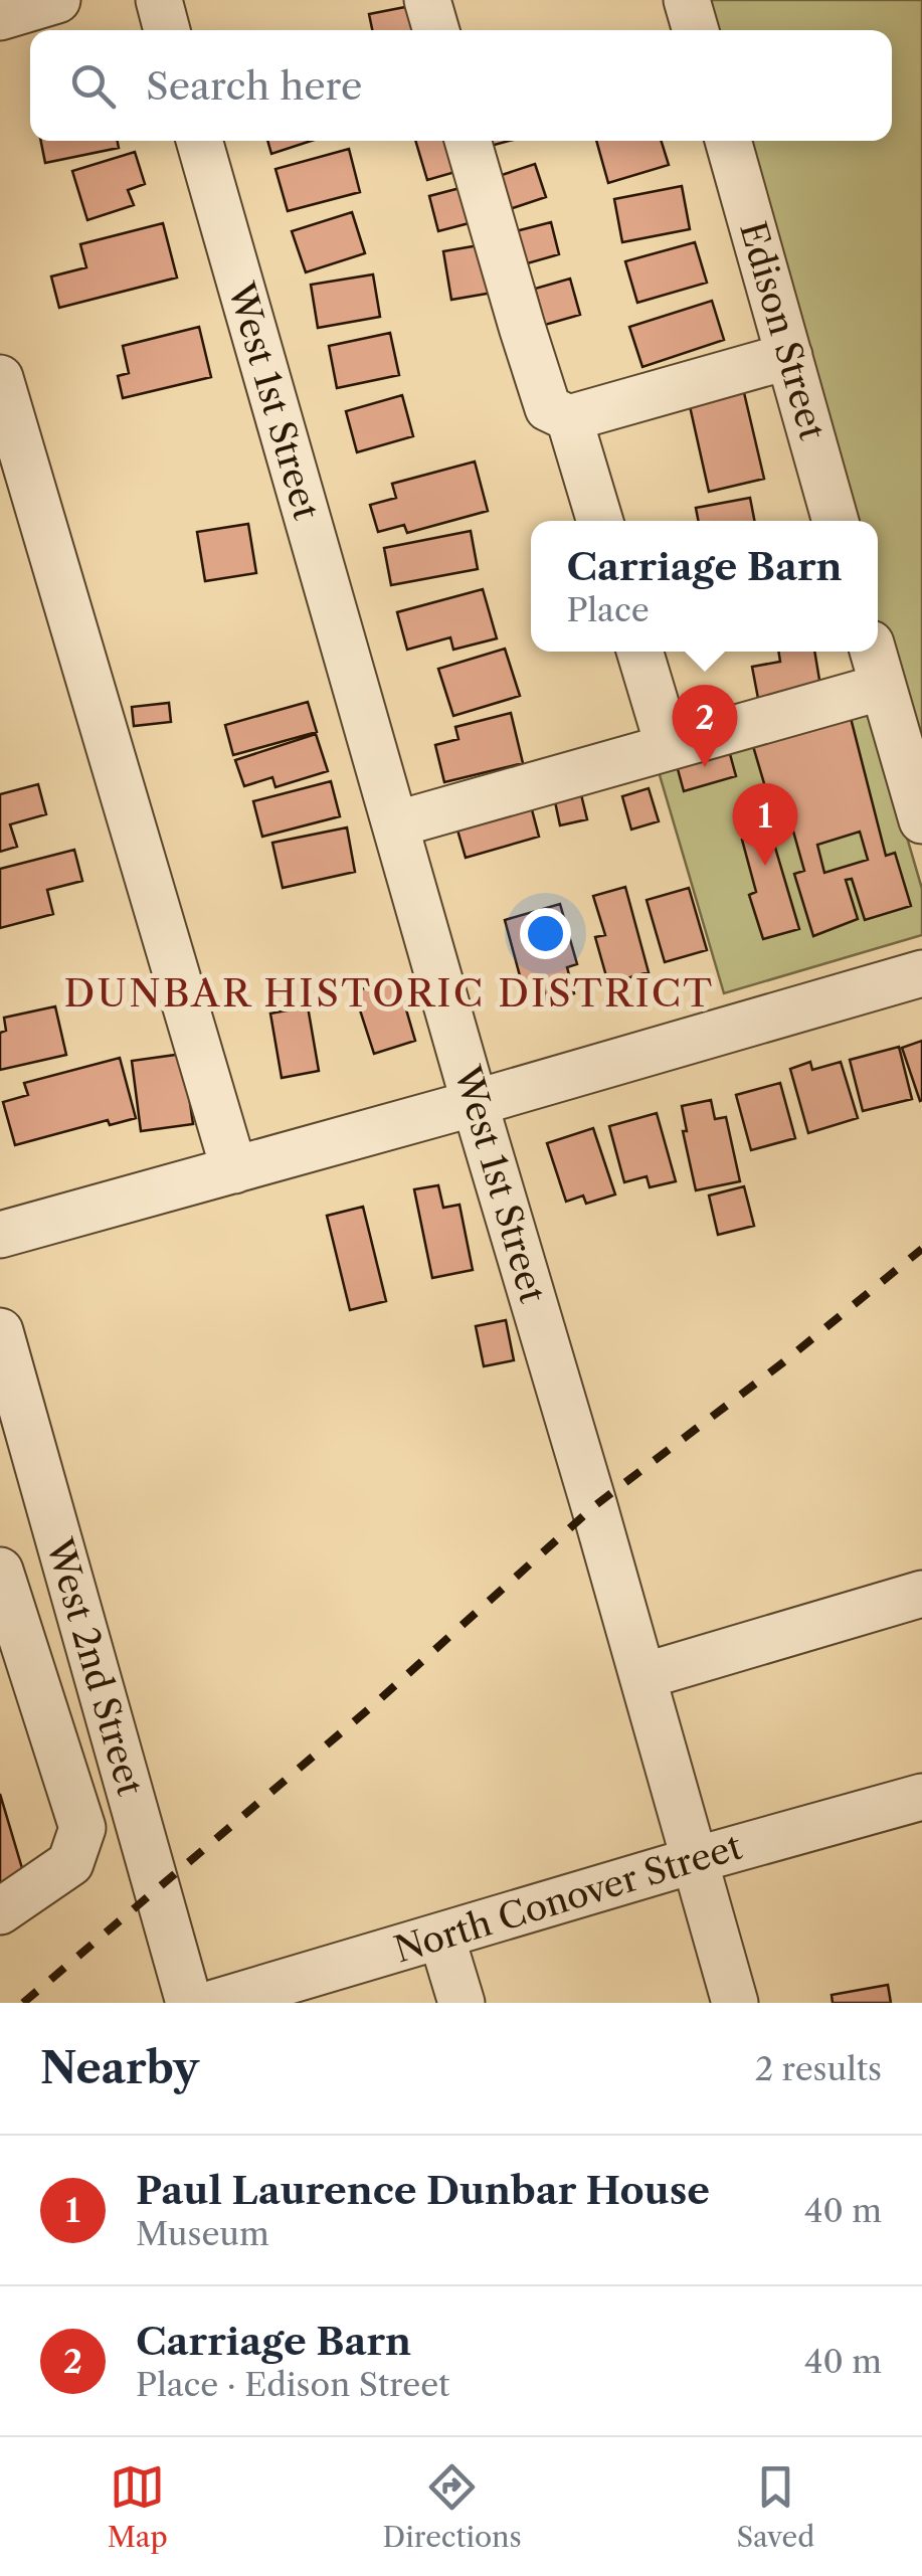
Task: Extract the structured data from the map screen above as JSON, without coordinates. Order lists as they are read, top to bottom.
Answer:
{
  "streets": {
    "street": [
      "Edison Street",
      "West 1st Street",
      "West 2nd Street",
      "North Conover Street"
    ]
  },
  "crossings": [
    ["West 1st Street", "North Conover Street"]
  ],
  "districts": ["DUNBAR HISTORIC DISTRICT"],
  "page": {
    "search": "Search here",
    "popup": ["Carriage Barn", "Place"],
    "pins": ["2", "1"],
    "heading": ["Nearby", "2 results"],
    "list": [
      {
        "mark": "1",
        "name": "Paul Laurence Dunbar House",
        "note": "Museum",
        "value": "40 m"
      },
      {
        "mark": "2",
        "name": "Carriage Barn",
        "note": "Place · Edison Street",
        "value": "40 m"
      }
    ],
    "nav": ["Map", "Directions", "Saved"]
  }
}
